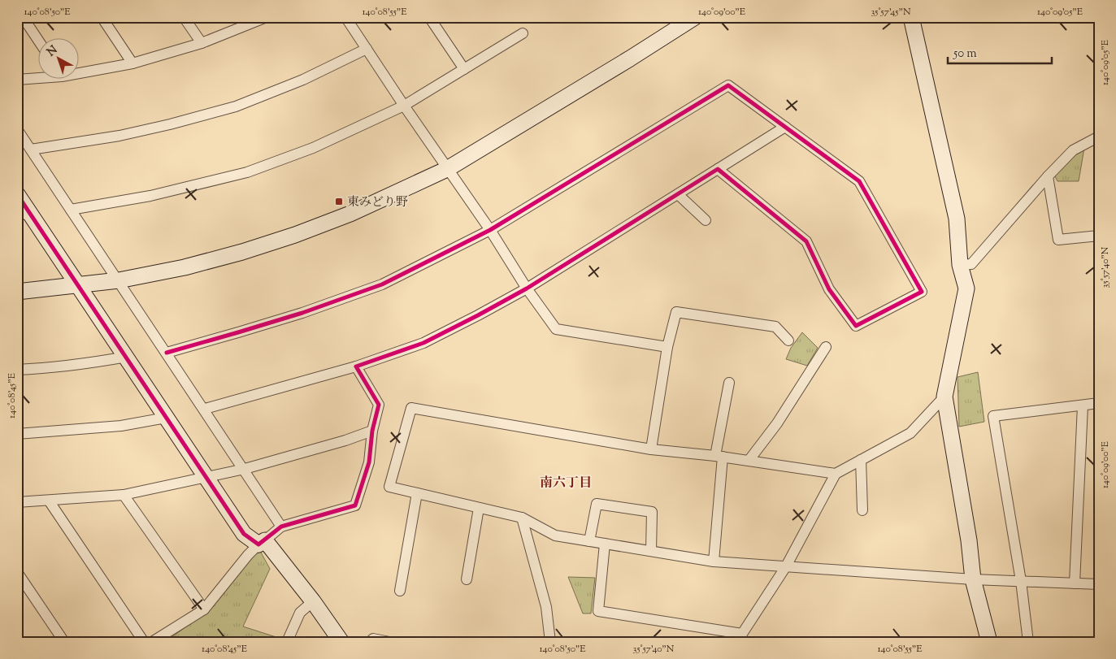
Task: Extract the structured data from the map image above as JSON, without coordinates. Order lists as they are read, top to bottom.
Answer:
{
  "districts": ["南六丁目"],
  "places": {
    "transit": ["東みどり野"]
  },
  "scale_bar": "50 m",
  "north": "top left",
  "coordinates": [
    "140°08'50\"E",
    "140°08'55\"E",
    "140°09'00\"E",
    "35°57'45\"N",
    "140°09'05\"E",
    "35°57'40\"N",
    "140°08'45\"E"
  ]
}
